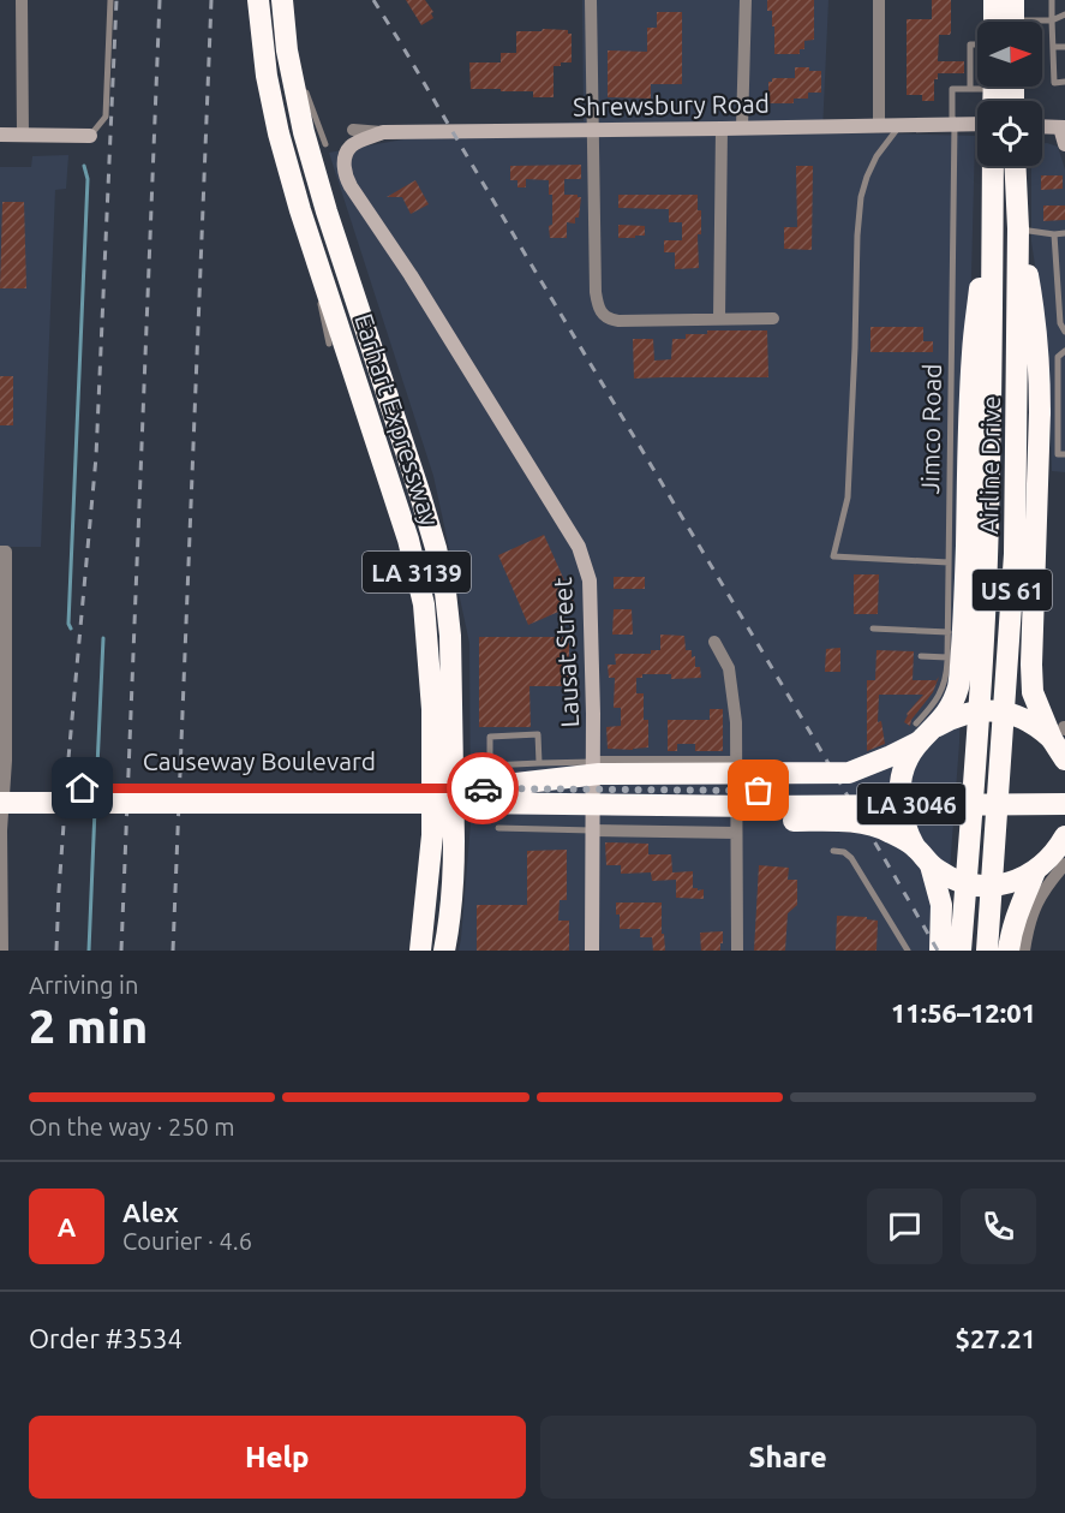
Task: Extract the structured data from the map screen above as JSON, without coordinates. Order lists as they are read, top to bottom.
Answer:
{
  "streets": {
    "highway": [
      "Earhart Expressway",
      "Airline Drive",
      "LA 3139",
      "US 61",
      "Causeway Boulevard",
      "LA 3046"
    ],
    "street": ["Shrewsbury Road", "Lausat Street"],
    "lane": ["Jimco Road"]
  },
  "crossings": [
    ["Shrewsbury Road", "Jimco Road"],
    ["Shrewsbury Road", "Lausat Street"]
  ],
  "north": "right",
  "page": {
    "heading": ["2 min", "Arriving in", "11:56–12:01"],
    "panel": [
      "Alex",
      "Courier · 4.6",
      "Order #3534",
      "$27.21"
    ],
    "bar": "On the way · 250 m",
    "round": "A",
    "buttons": ["Help", "Share"]
  }
}
